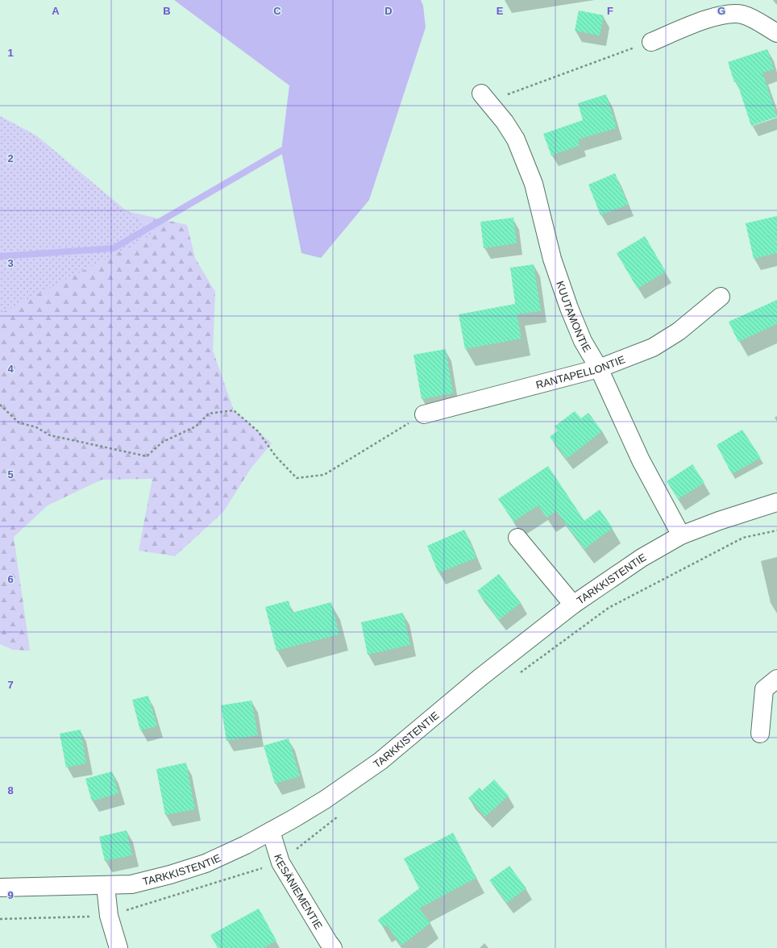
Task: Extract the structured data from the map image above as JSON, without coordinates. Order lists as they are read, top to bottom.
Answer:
{
  "streets": {
    "street": [
      "KUUTAMONTIE",
      "RANTAPELLONTIE",
      "TARKKISTENTIE",
      "KESÄNIEMENTIE"
    ]
  },
  "crossings": [
    ["KUUTAMONTIE", "RANTAPELLONTIE"],
    ["KUUTAMONTIE", "TARKKISTENTIE"],
    ["TARKKISTENTIE", "KESÄNIEMENTIE"]
  ],
  "grid": {
    "columns": [
      "A",
      "B",
      "C",
      "D",
      "E",
      "F",
      "G"
    ],
    "rows": [
      "1",
      "2",
      "3",
      "4",
      "5",
      "6",
      "7",
      "8",
      "9"
    ]
  }
}
